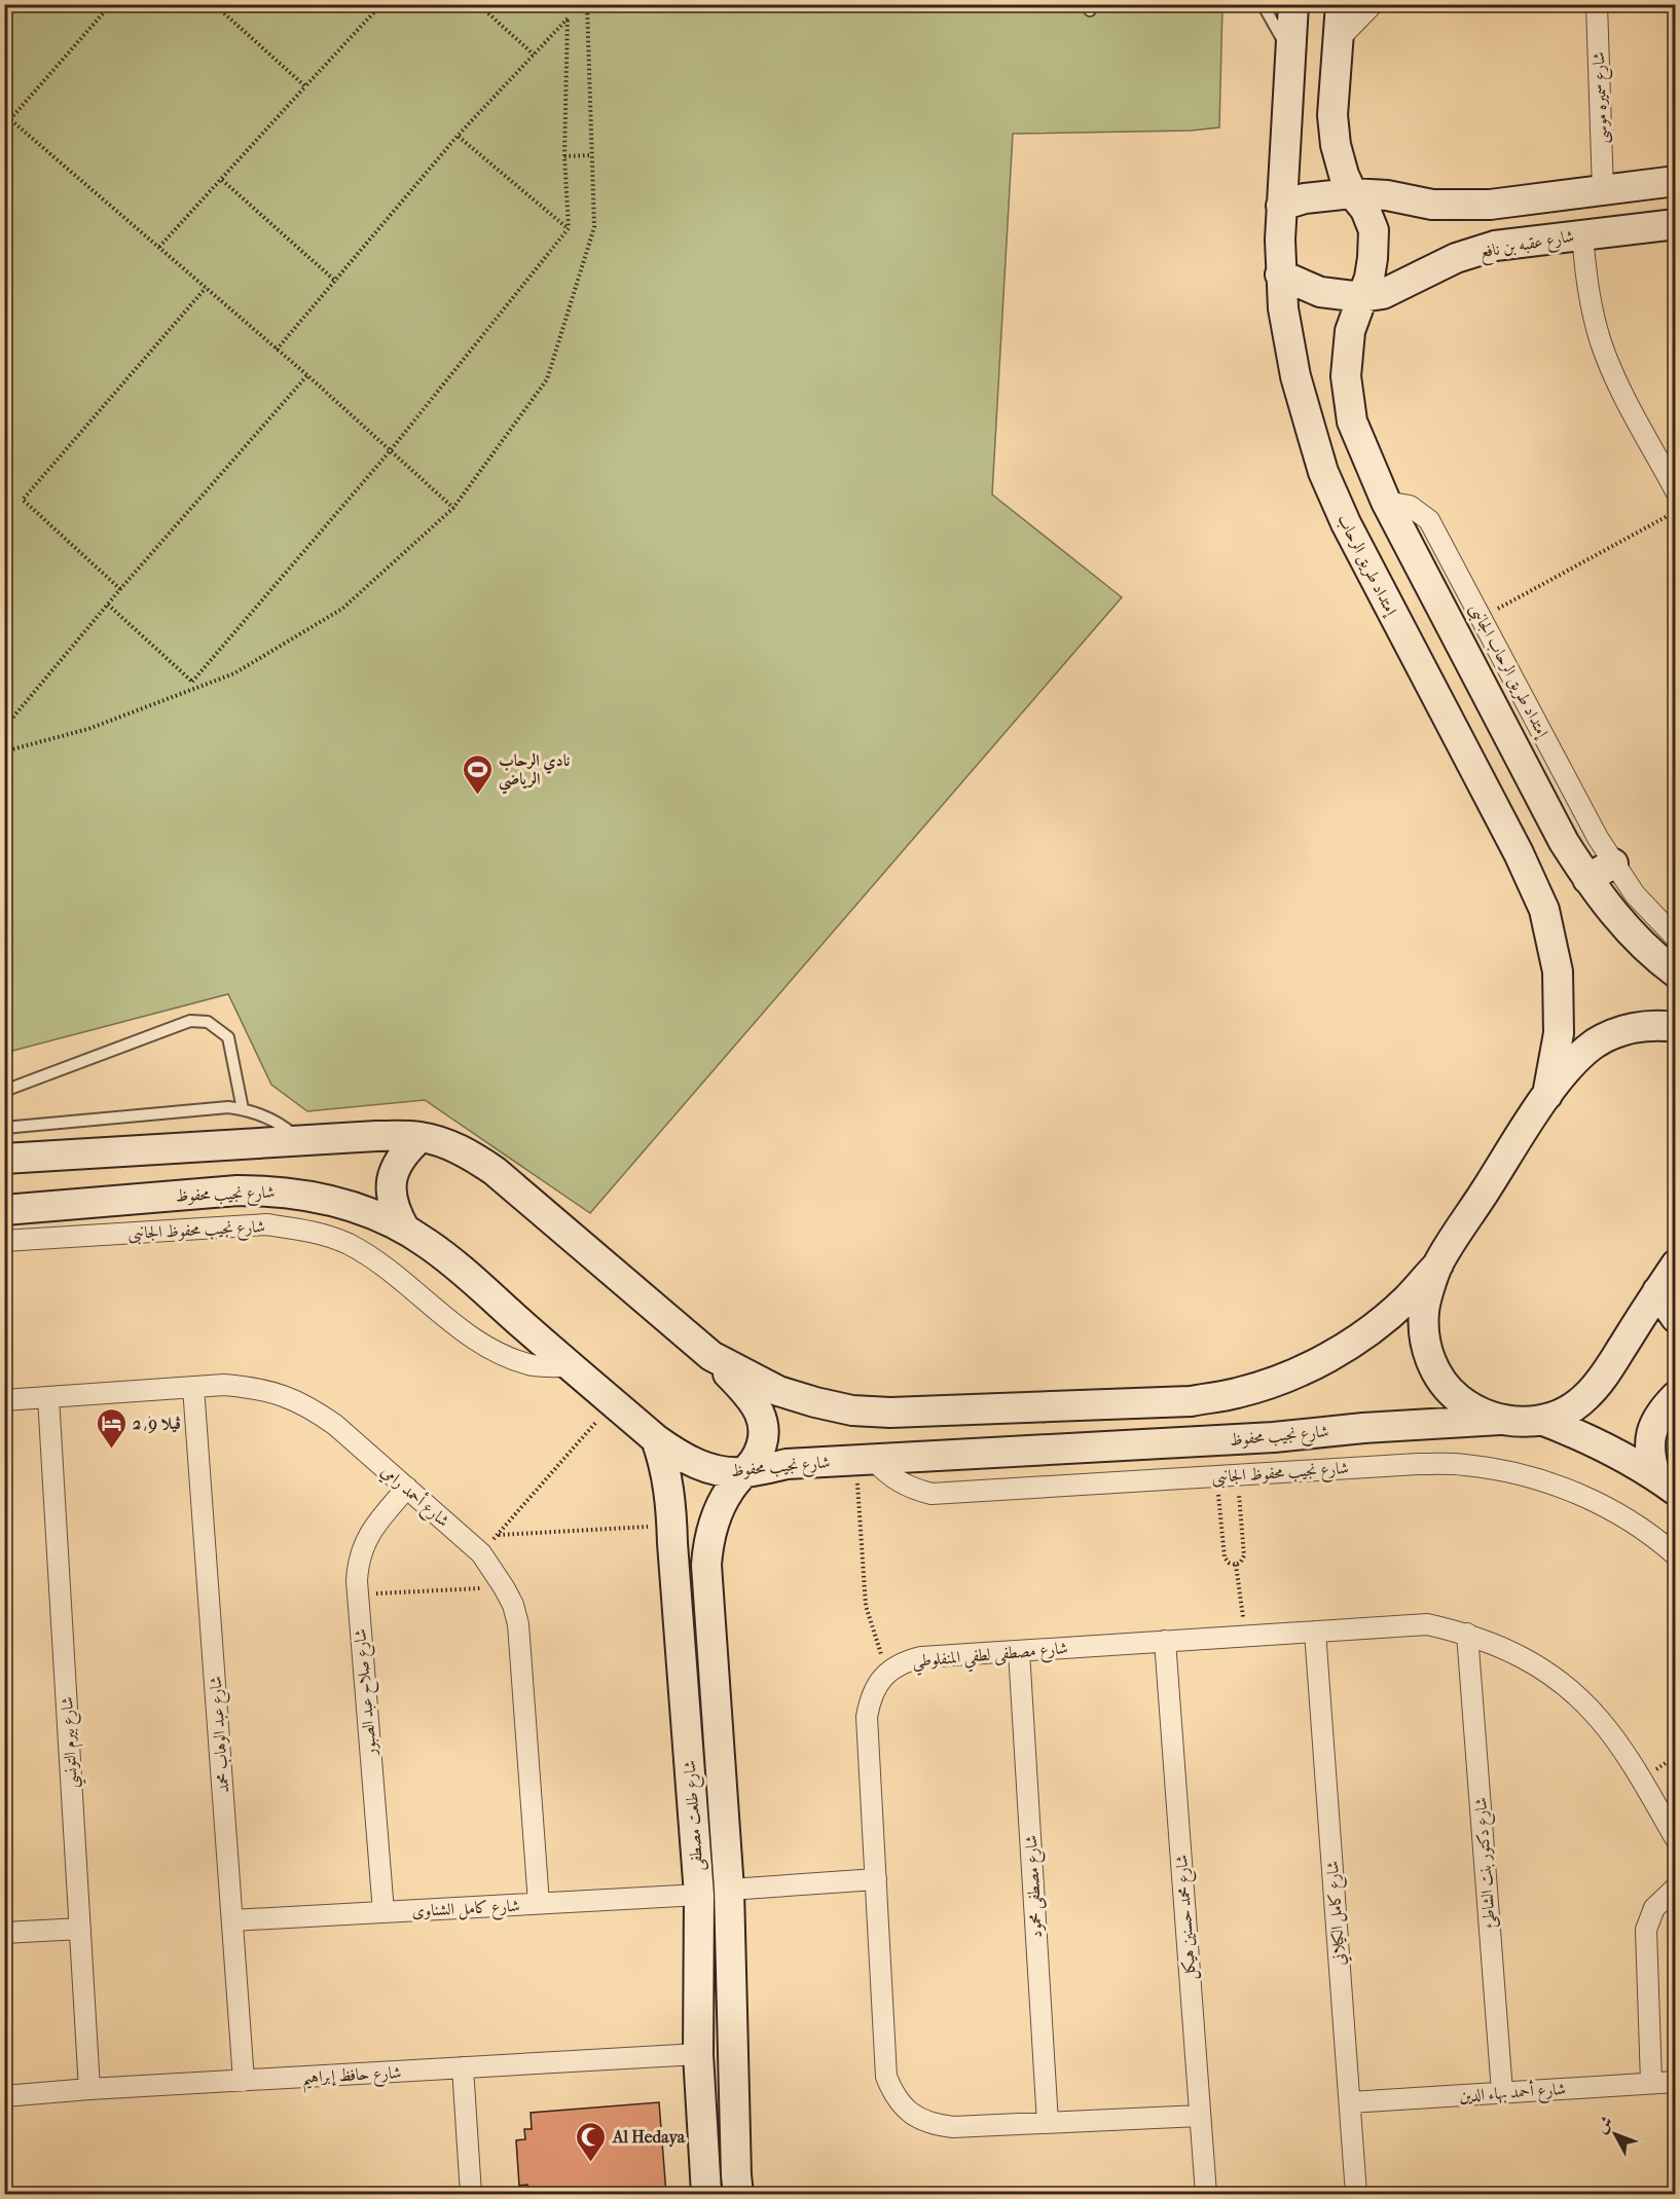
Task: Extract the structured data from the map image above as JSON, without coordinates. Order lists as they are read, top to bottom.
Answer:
{
  "streets": {
    "street": [
      "شارع سميره موسى",
      "شارع عقبه بن نافع",
      "إمتداد طريق الرحاب",
      "إمتداد طريق الرحاب الجانبى",
      "شارع نجيب محفوظ",
      "شارع نجيب محفوظ الجانبى",
      "شارع أحمد رامي",
      "شارع مصطفى لطفي المنفلوطي",
      "شارع صلاح عبد الصبور",
      "شارع عبد الوهاب محمد",
      "شارع بيرم التونسي",
      "شارع طلعت مصطفى",
      "شارع دكتور بنت الشاطئ",
      "شارع مصطفى محمود",
      "شارع كامل الشناوى",
      "شارع كامل الكيلاني",
      "شارع محمد حسنين هيكل",
      "شارع حافظ إبراهيم",
      "شارع أحمد بهاء الدين"
    ]
  },
  "crossings": [
    ["شارع عقبه بن نافع", "إمتداد طريق الرحاب"],
    ["شارع نجيب محفوظ", "شارع نجيب محفوظ الجانبى"],
    ["شارع نجيب محفوظ", "شارع طلعت مصطفى"],
    ["شارع أحمد رامي", "شارع صلاح عبد الصبور"],
    ["شارع أحمد رامي", "شارع عبد الوهاب محمد"],
    ["شارع أحمد رامي", "شارع بيرم التونسي"],
    ["شارع أحمد رامي", "شارع كامل الشناوى"],
    ["شارع مصطفى لطفي المنفلوطي", "شارع دكتور بنت الشاطئ"],
    ["شارع مصطفى لطفي المنفلوطي", "شارع مصطفى محمود"],
    ["شارع مصطفى لطفي المنفلوطي", "شارع كامل الكيلاني"],
    ["شارع مصطفى لطفي المنفلوطي", "شارع محمد حسنين هيكل"],
    ["شارع صلاح عبد الصبور", "شارع كامل الشناوى"],
    ["شارع عبد الوهاب محمد", "شارع كامل الشناوى"],
    ["شارع عبد الوهاب محمد", "شارع حافظ إبراهيم"],
    ["شارع بيرم التونسي", "شارع حافظ إبراهيم"],
    ["شارع طلعت مصطفى", "شارع كامل الشناوى"],
    ["شارع طلعت مصطفى", "شارع حافظ إبراهيم"],
    ["شارع دكتور بنت الشاطئ", "شارع أحمد بهاء الدين"],
    ["شارع كامل الكيلاني", "شارع أحمد بهاء الدين"]
  ],
  "places": {
    "sports": ["نادي الرحاب الرياضي"],
    "hotel": ["ڤيلا 9/ 2"],
    "mosque": ["Al Hedaya"]
  },
  "north": "top left"
}
